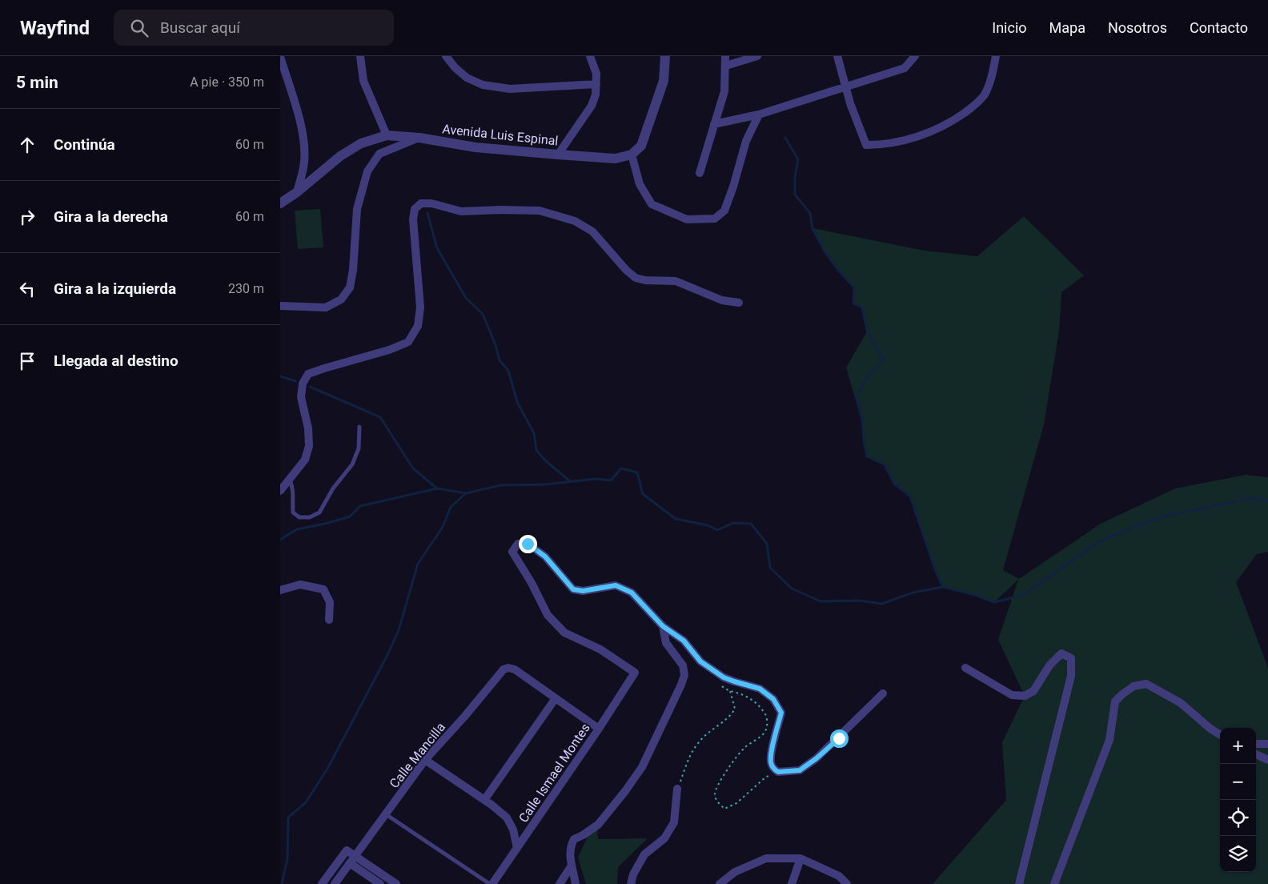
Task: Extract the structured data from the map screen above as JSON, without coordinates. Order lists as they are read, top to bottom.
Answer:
{
  "streets": {
    "street": ["Avenida Luis Espinal", "Calle Mancilla", "Calle Ismael Montes"]
  },
  "page": {
    "header": "Wayfind",
    "search": "Buscar aquí",
    "nav": [
      "Inicio",
      "Mapa",
      "Nosotros",
      "Contacto"
    ],
    "heading": ["5 min", "A pie · 350 m"],
    "list": [
      ["Continúa", "60 m"],
      ["Gira a la derecha", "60 m"],
      ["Gira a la izquierda", "230 m"],
      "Llegada al destino"
    ],
    "map_buttons": ["+", "−"]
  }
}
